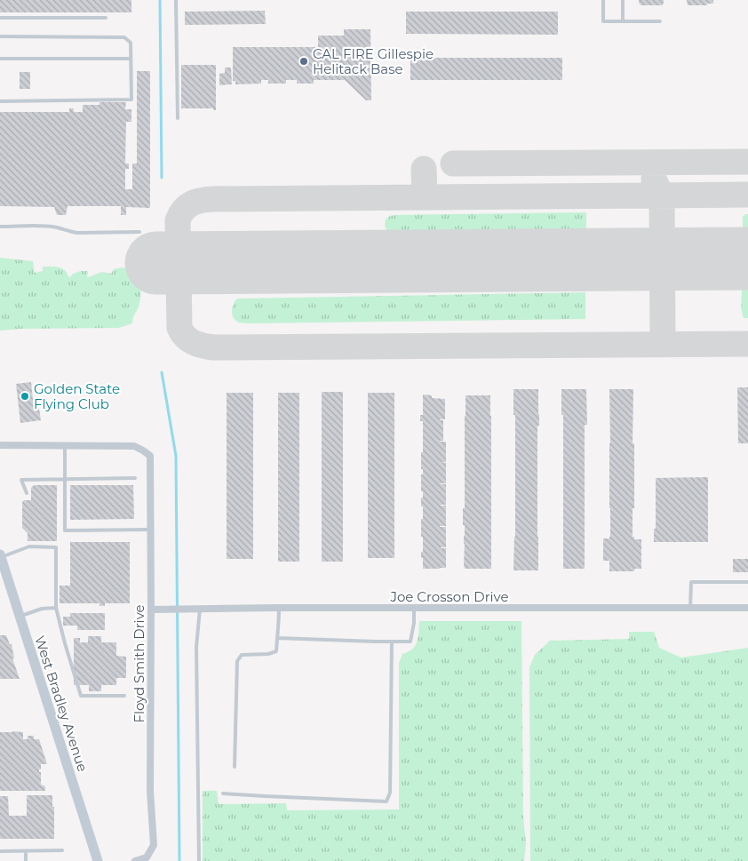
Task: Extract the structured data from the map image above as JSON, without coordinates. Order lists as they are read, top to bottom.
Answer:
{
  "streets": {
    "main road": ["West Bradley Avenue"],
    "street": ["Joe Crosson Drive", "Floyd Smith Drive"]
  },
  "crossings": [
    ["Joe Crosson Drive", "Floyd Smith Drive"]
  ],
  "places": ["CAL FIRE Gillespie Helitack Base", "Golden State Flying Club"]
}
